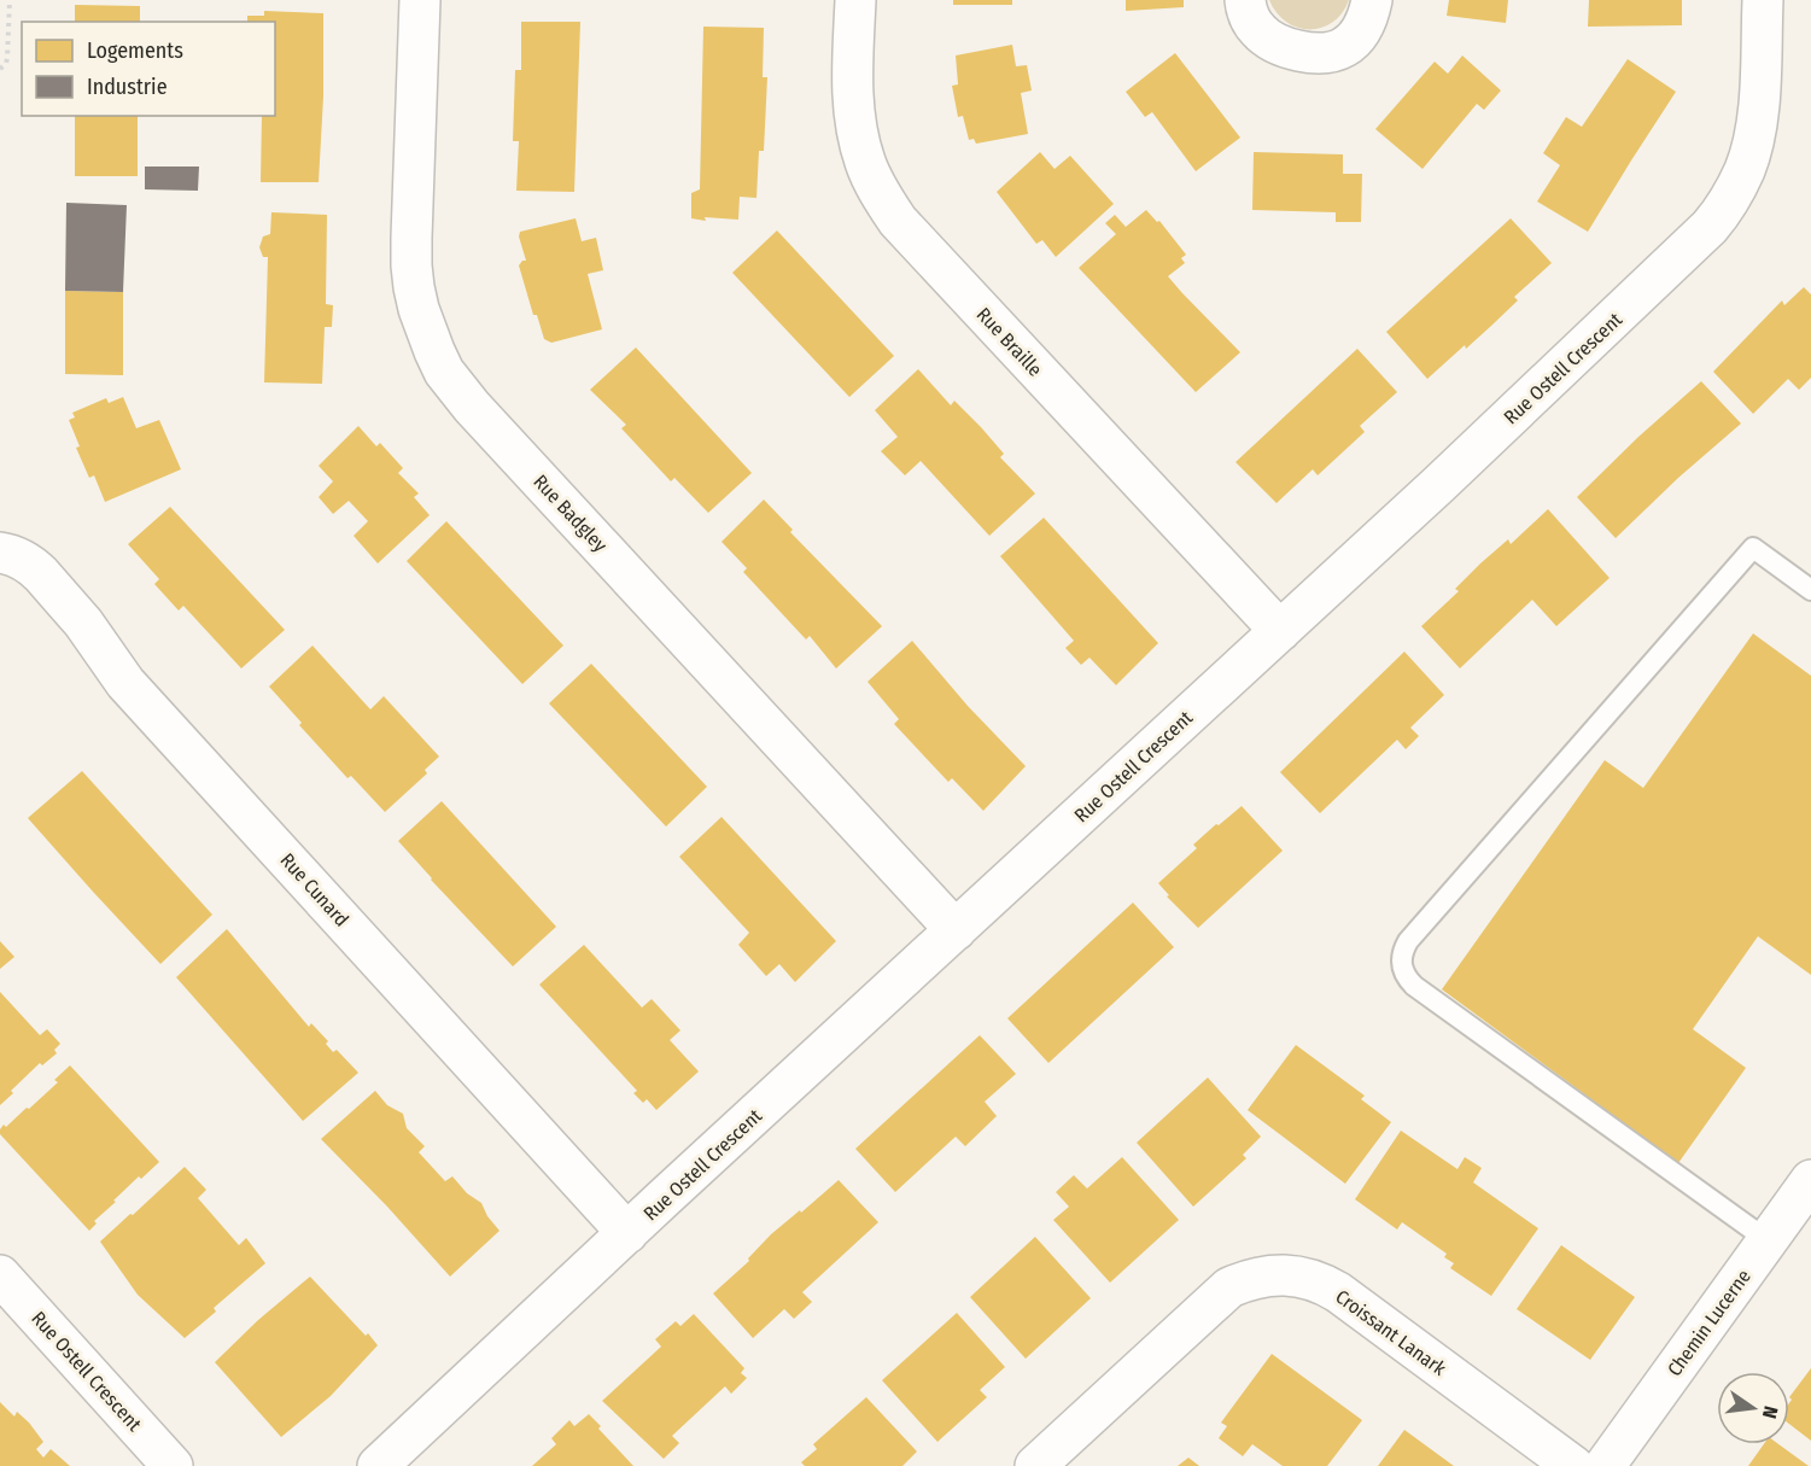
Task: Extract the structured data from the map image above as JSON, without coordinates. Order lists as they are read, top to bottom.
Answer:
{
  "streets": {
    "street": [
      "Rue Braille",
      "Rue Ostell Crescent",
      "Rue Badgley",
      "Rue Cunard",
      "Chemin Lucerne",
      "Croissant Lanark"
    ]
  },
  "crossings": [
    ["Rue Braille", "Rue Ostell Crescent"],
    ["Rue Ostell Crescent", "Rue Badgley"],
    ["Rue Ostell Crescent", "Rue Cunard"]
  ],
  "legend": ["Logements", "Industrie"],
  "north": "right"
}
